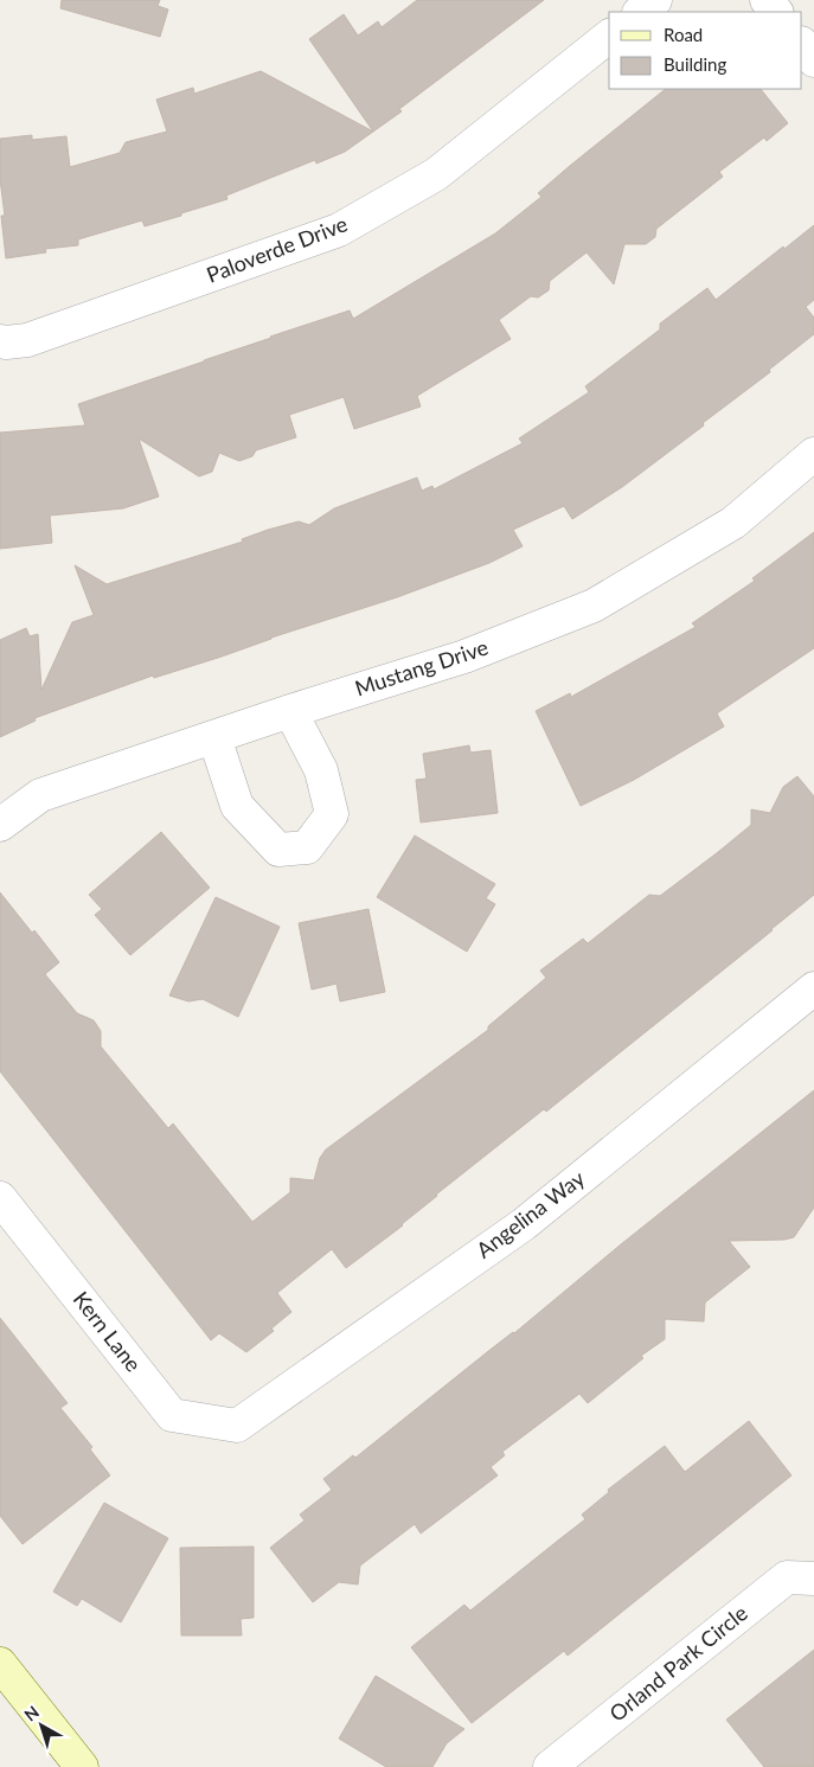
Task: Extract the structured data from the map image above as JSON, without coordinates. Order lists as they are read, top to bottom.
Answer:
{
  "streets": {
    "street": [
      "Paloverde Drive",
      "Mustang Drive",
      "Angelina Way",
      "Kern Lane",
      "Orland Park Circle"
    ]
  },
  "crossings": [
    ["Angelina Way", "Kern Lane"]
  ],
  "legend": ["Road", "Building"],
  "north": "top left"
}
